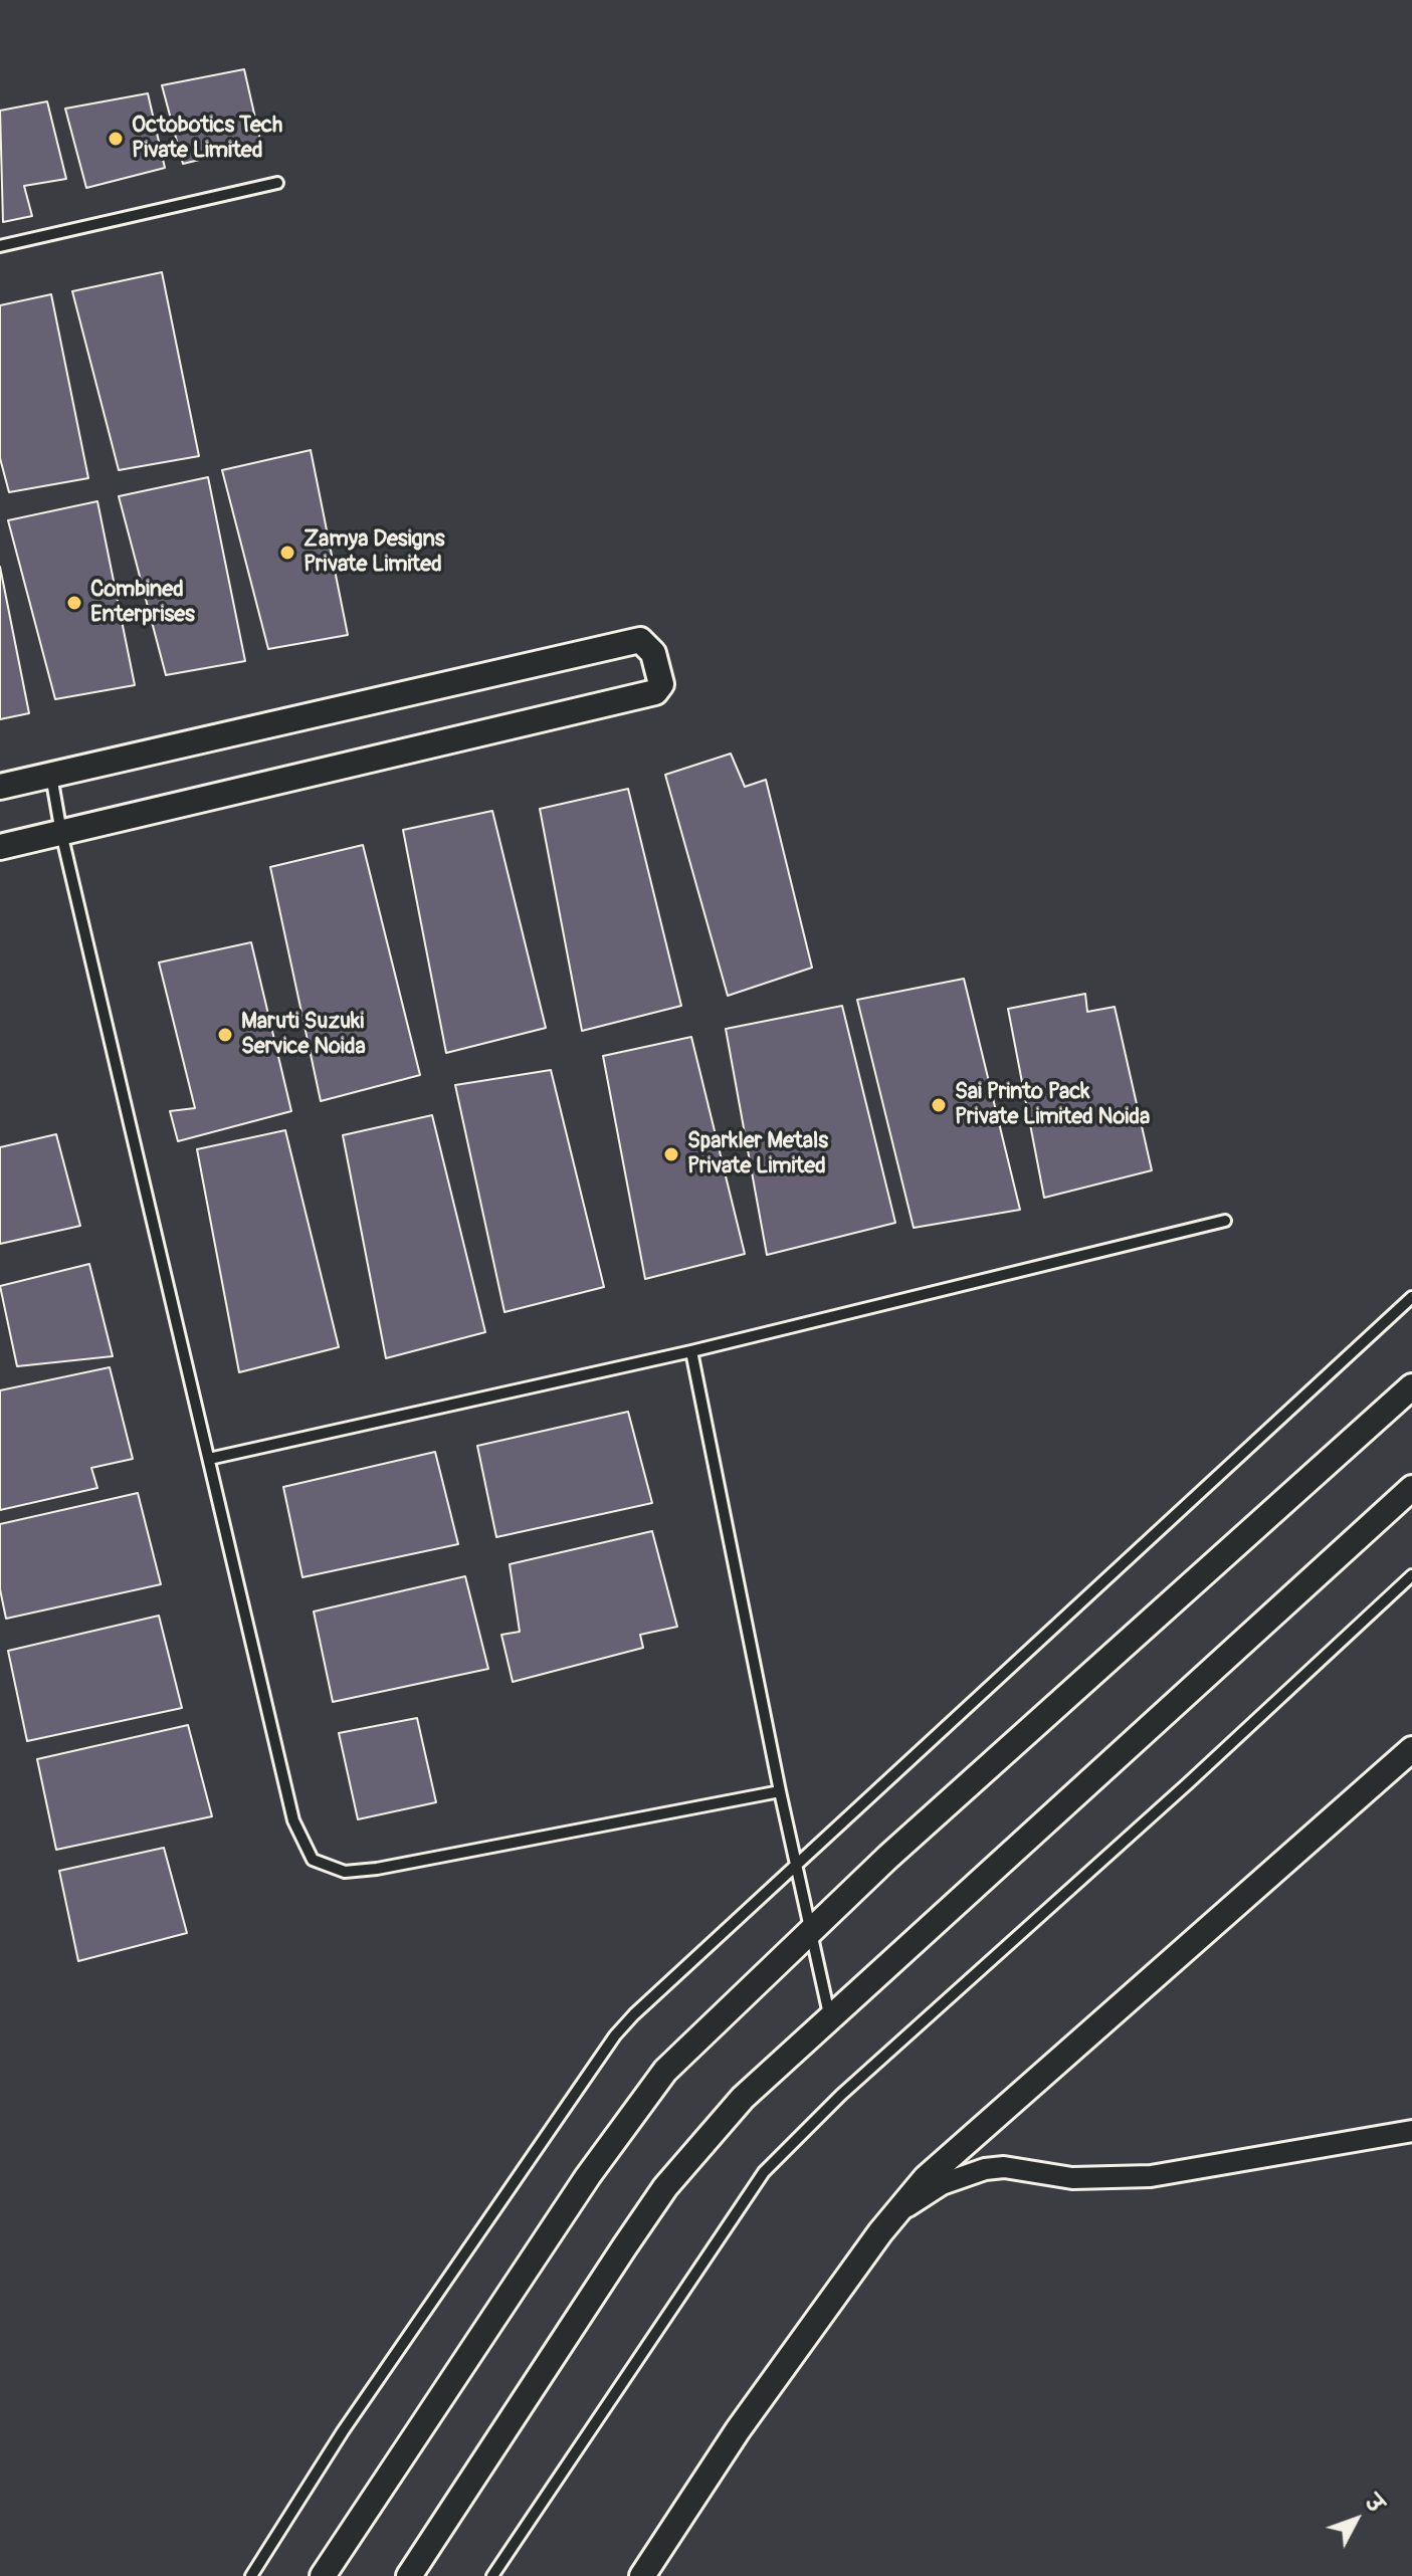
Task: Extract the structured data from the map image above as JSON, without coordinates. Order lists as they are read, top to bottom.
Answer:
{
  "places": [
    "Octobotics Tech Pivate Limited",
    "Zamya Designs Private Limited",
    "Combined Enterprises",
    "Maruti Suzuki Service Noida",
    "Sai Printo Pack Private Limited Noida",
    "Sparkler Metals Private Limited"
  ],
  "north": "top right"
}
